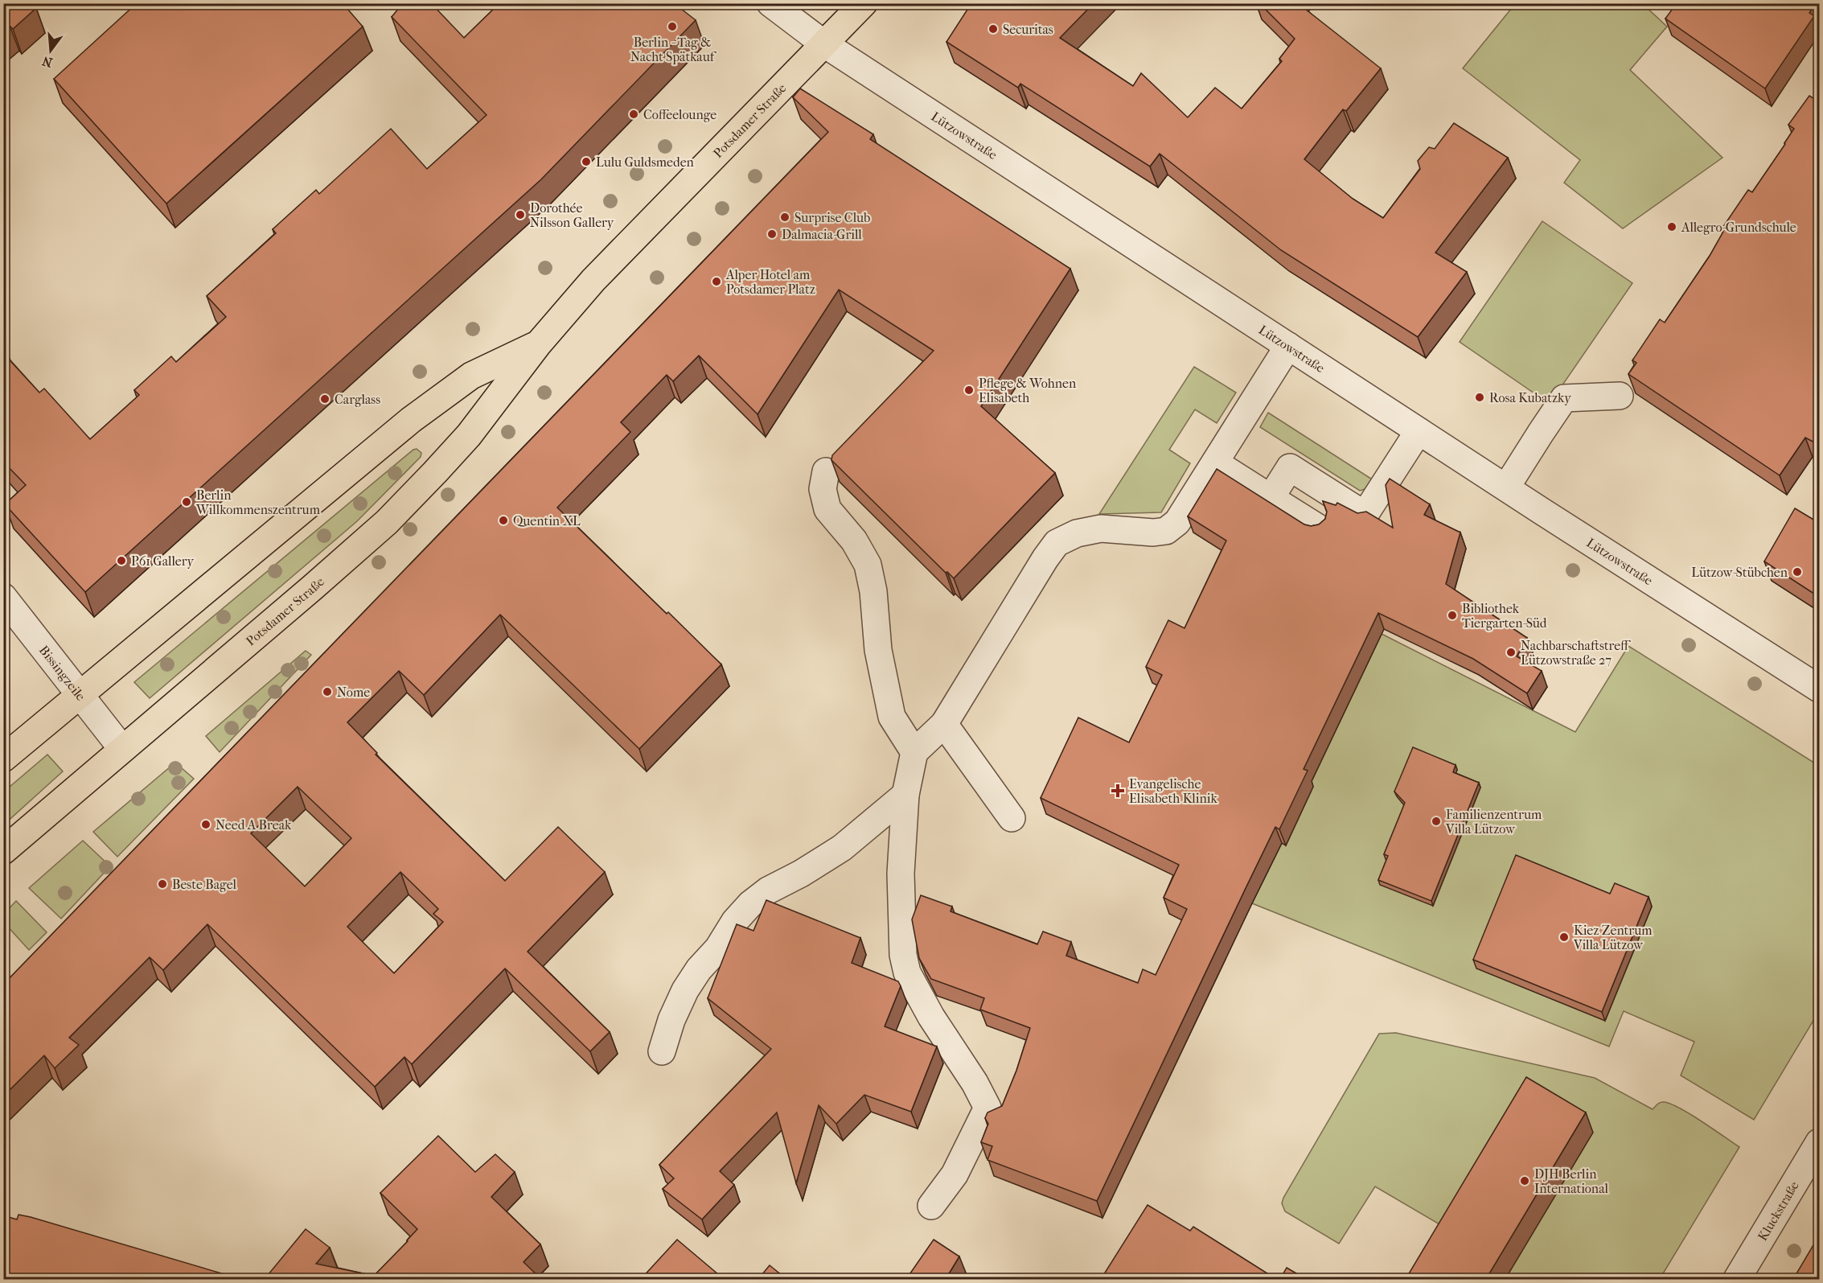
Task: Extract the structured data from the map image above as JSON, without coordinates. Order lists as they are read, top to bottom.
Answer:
{
  "streets": {
    "main road": ["Potsdamer Straße"],
    "street": ["Lützowstraße", "Bissingzeile", "Kluckstraße"]
  },
  "crossings": [
    ["Potsdamer Straße", "Lützowstraße"],
    ["Potsdamer Straße", "Bissingzeile"]
  ],
  "places": {
    "other": [
      "Berlin - Tag & Nacht Spätkauf",
      "Securitas",
      "Coffeelounge",
      "Lulu Guldsmeden",
      "Dorothée Nilsson Gallery",
      "Surprise Club",
      "Allegro-Grundschule",
      "Dalmacia-Grill",
      "Alper Hotel am Potsdamer Platz",
      "Pflege & Wohnen Elisabeth",
      "Rosa Kubatzky",
      "Carglass",
      "Berlin Willkommenszentrum",
      "Quentin XL",
      "P61 Gallery",
      "Lützow-Stübchen",
      "Bibliothek Tiergarten-Süd",
      "Nachbarschaftstreff Lützowstraße 27",
      "Nome",
      "Familienzentrum Villa Lützow",
      "Need A Break",
      "Beste Bagel",
      "Kiez Zentrum Villa Lützow",
      "DJH Berlin International"
    ],
    "health": ["Evangelische Elisabeth Klinik"]
  },
  "north": "bottom"
}
